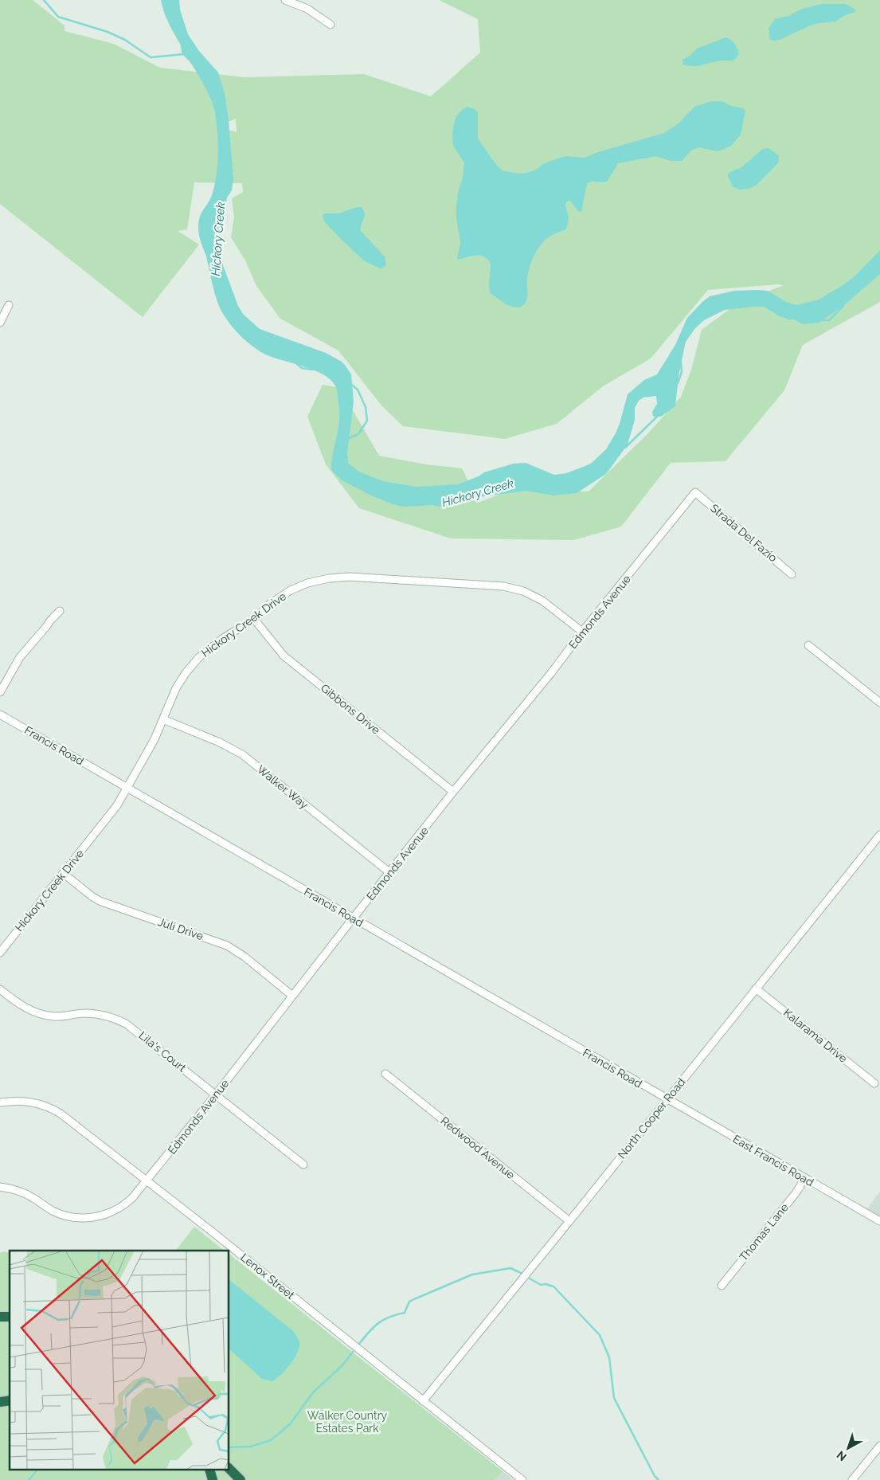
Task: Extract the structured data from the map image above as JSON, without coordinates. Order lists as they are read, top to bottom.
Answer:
{
  "streets": {
    "street": [
      "Strada Del Fazio",
      "Edmonds Avenue",
      "Hickory Creek Drive",
      "Gibbons Drive",
      "Francis Road",
      "Walker Way",
      "Juli Drive",
      "Kalarama Drive",
      "Lila's Court",
      "North Cooper Road",
      "Redwood Avenue",
      "East Francis Road",
      "Thomas Lane",
      "Lenox Street"
    ]
  },
  "crossings": [
    ["Strada Del Fazio", "Edmonds Avenue"],
    ["Edmonds Avenue", "Hickory Creek Drive"],
    ["Edmonds Avenue", "Gibbons Drive"],
    ["Edmonds Avenue", "Francis Road"],
    ["Edmonds Avenue", "Walker Way"],
    ["Edmonds Avenue", "Juli Drive"],
    ["Edmonds Avenue", "Lila's Court"],
    ["Edmonds Avenue", "Lenox Street"],
    ["Hickory Creek Drive", "Gibbons Drive"],
    ["Hickory Creek Drive", "Francis Road"],
    ["Hickory Creek Drive", "Walker Way"],
    ["Hickory Creek Drive", "Juli Drive"],
    ["Francis Road", "North Cooper Road"],
    ["Francis Road", "East Francis Road"],
    ["Kalarama Drive", "North Cooper Road"],
    ["North Cooper Road", "Redwood Avenue"],
    ["North Cooper Road", "East Francis Road"],
    ["North Cooper Road", "Lenox Street"],
    ["East Francis Road", "Thomas Lane"]
  ],
  "water": ["Hickory Creek"],
  "parks": ["Walker Country Estates Park"],
  "north": "bottom left"
}
